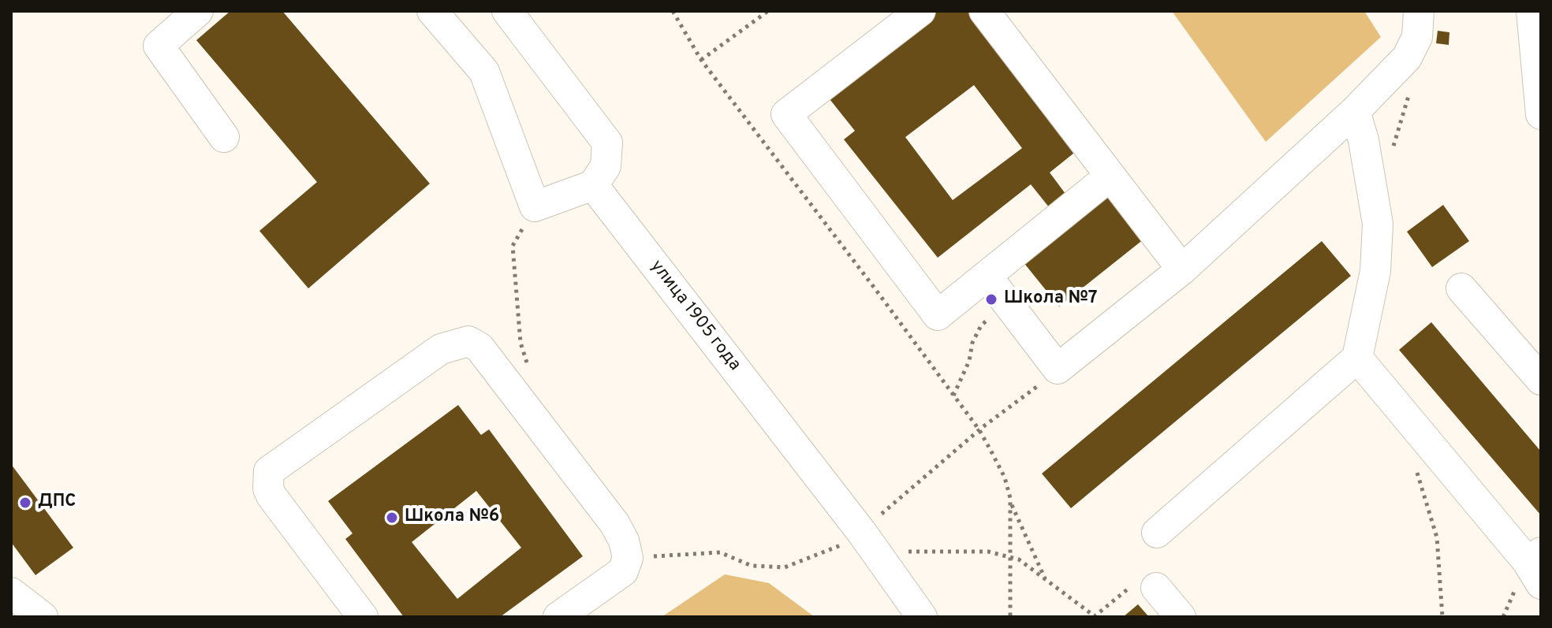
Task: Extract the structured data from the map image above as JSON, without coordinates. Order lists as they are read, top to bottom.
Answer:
{
  "streets": {
    "street": ["улица 1905 года"]
  },
  "places": ["Школа №7", "ДПС", "Школа №6"]
}
